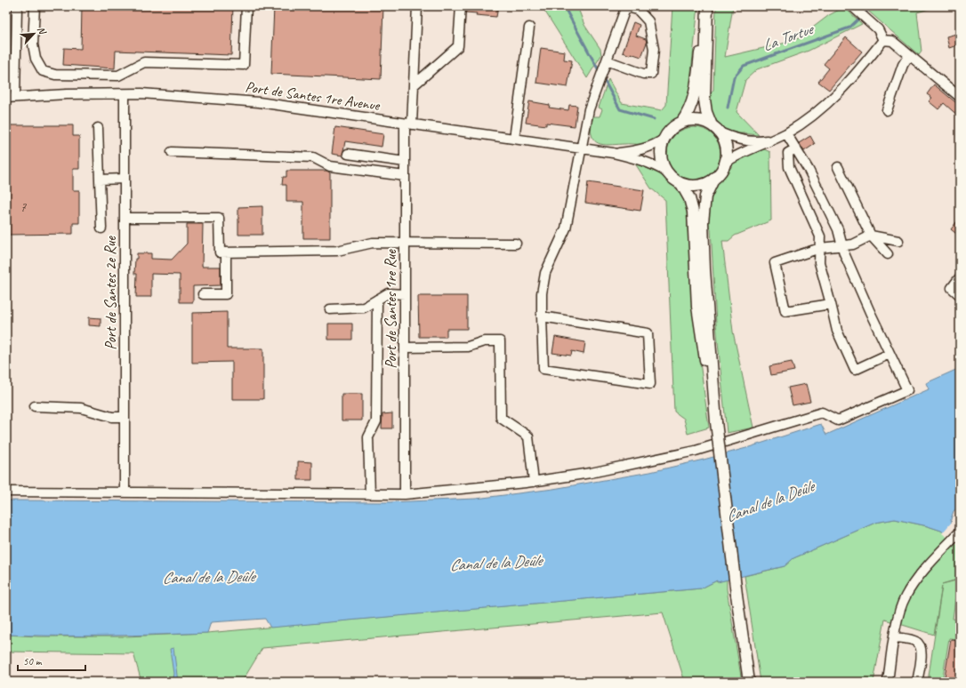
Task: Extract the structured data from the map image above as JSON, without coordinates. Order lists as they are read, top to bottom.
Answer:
{
  "streets": {
    "street": ["Port de Santes 1re Avenue", "Port de Santes 2e Rue", "Port de Santes 1re Rue"]
  },
  "crossings": [
    ["Port de Santes 1re Avenue", "Port de Santes 2e Rue"],
    ["Port de Santes 1re Avenue", "Port de Santes 1re Rue"]
  ],
  "water": ["La Tortue", "Canal de la Deûle"],
  "house_numbers": ["7"],
  "scale_bar": "50 m",
  "north": "top right"
}
